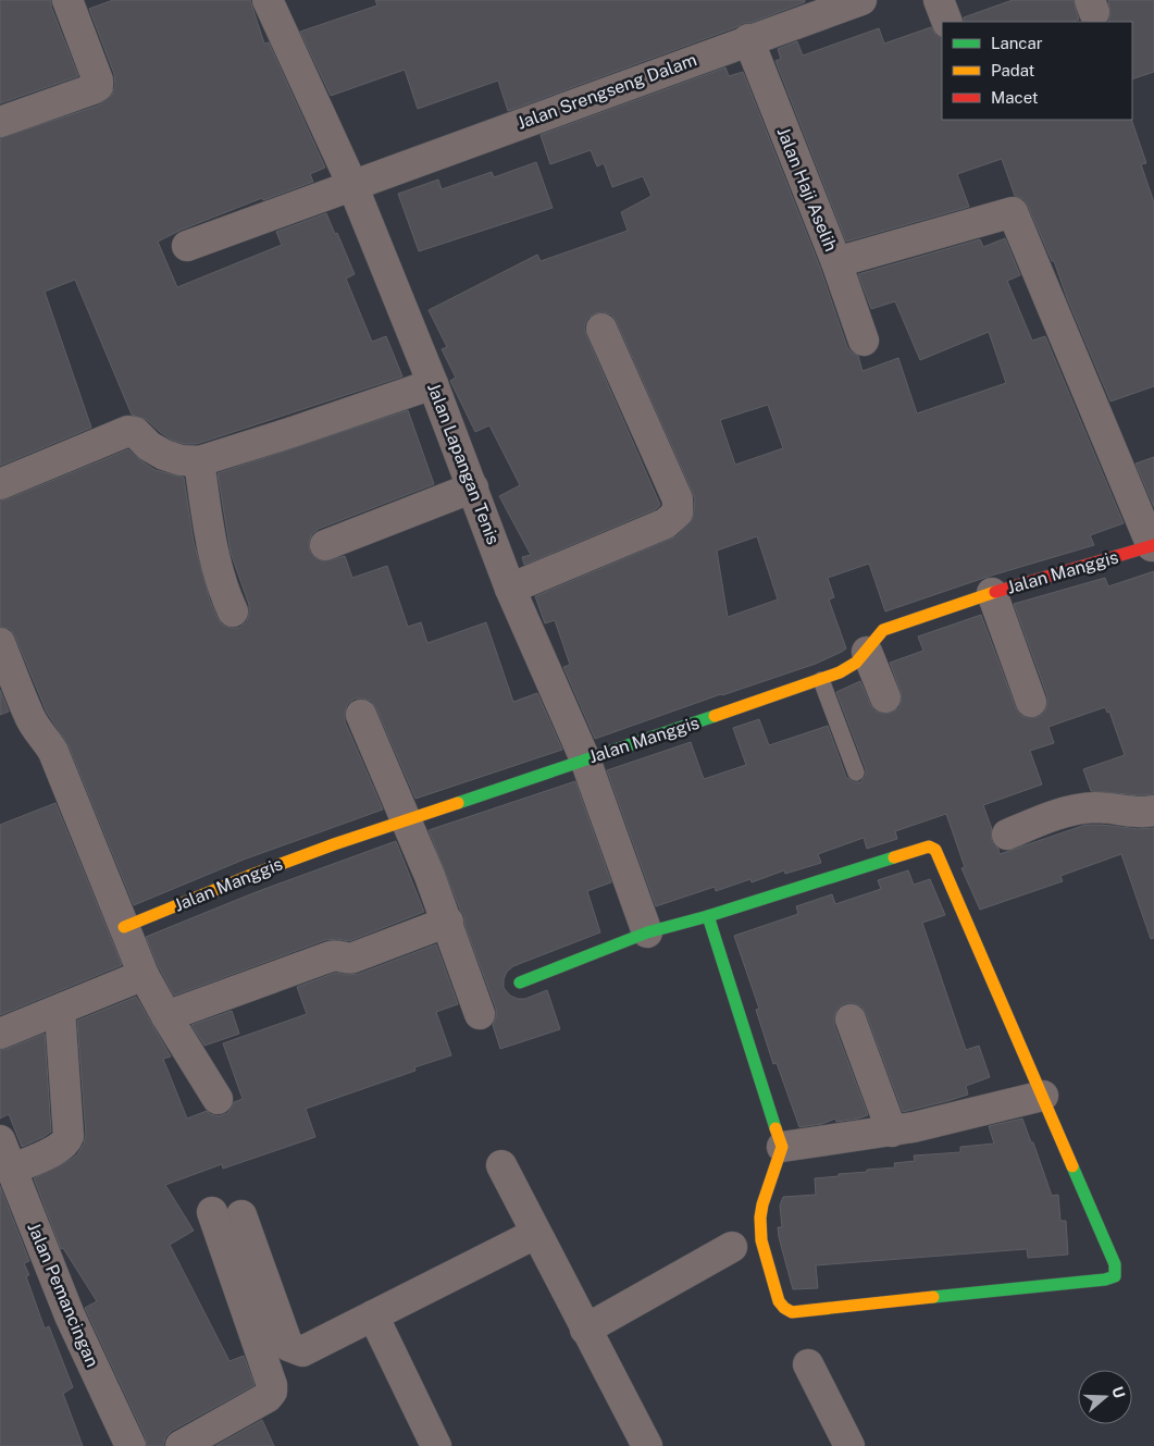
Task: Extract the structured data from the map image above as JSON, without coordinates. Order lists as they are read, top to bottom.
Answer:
{
  "streets": {
    "street": [
      "Jalan Srengseng Dalam",
      "Jalan Haji Aselih",
      "Jalan Lapangan Tenis",
      "Jalan Manggis",
      "Jalan Pemancingan"
    ]
  },
  "crossings": [
    ["Jalan Srengseng Dalam", "Jalan Haji Aselih"],
    ["Jalan Srengseng Dalam", "Jalan Lapangan Tenis"],
    ["Jalan Lapangan Tenis", "Jalan Manggis"]
  ],
  "legend": ["Lancar", "Padat", "Macet"],
  "north": "right"
}
